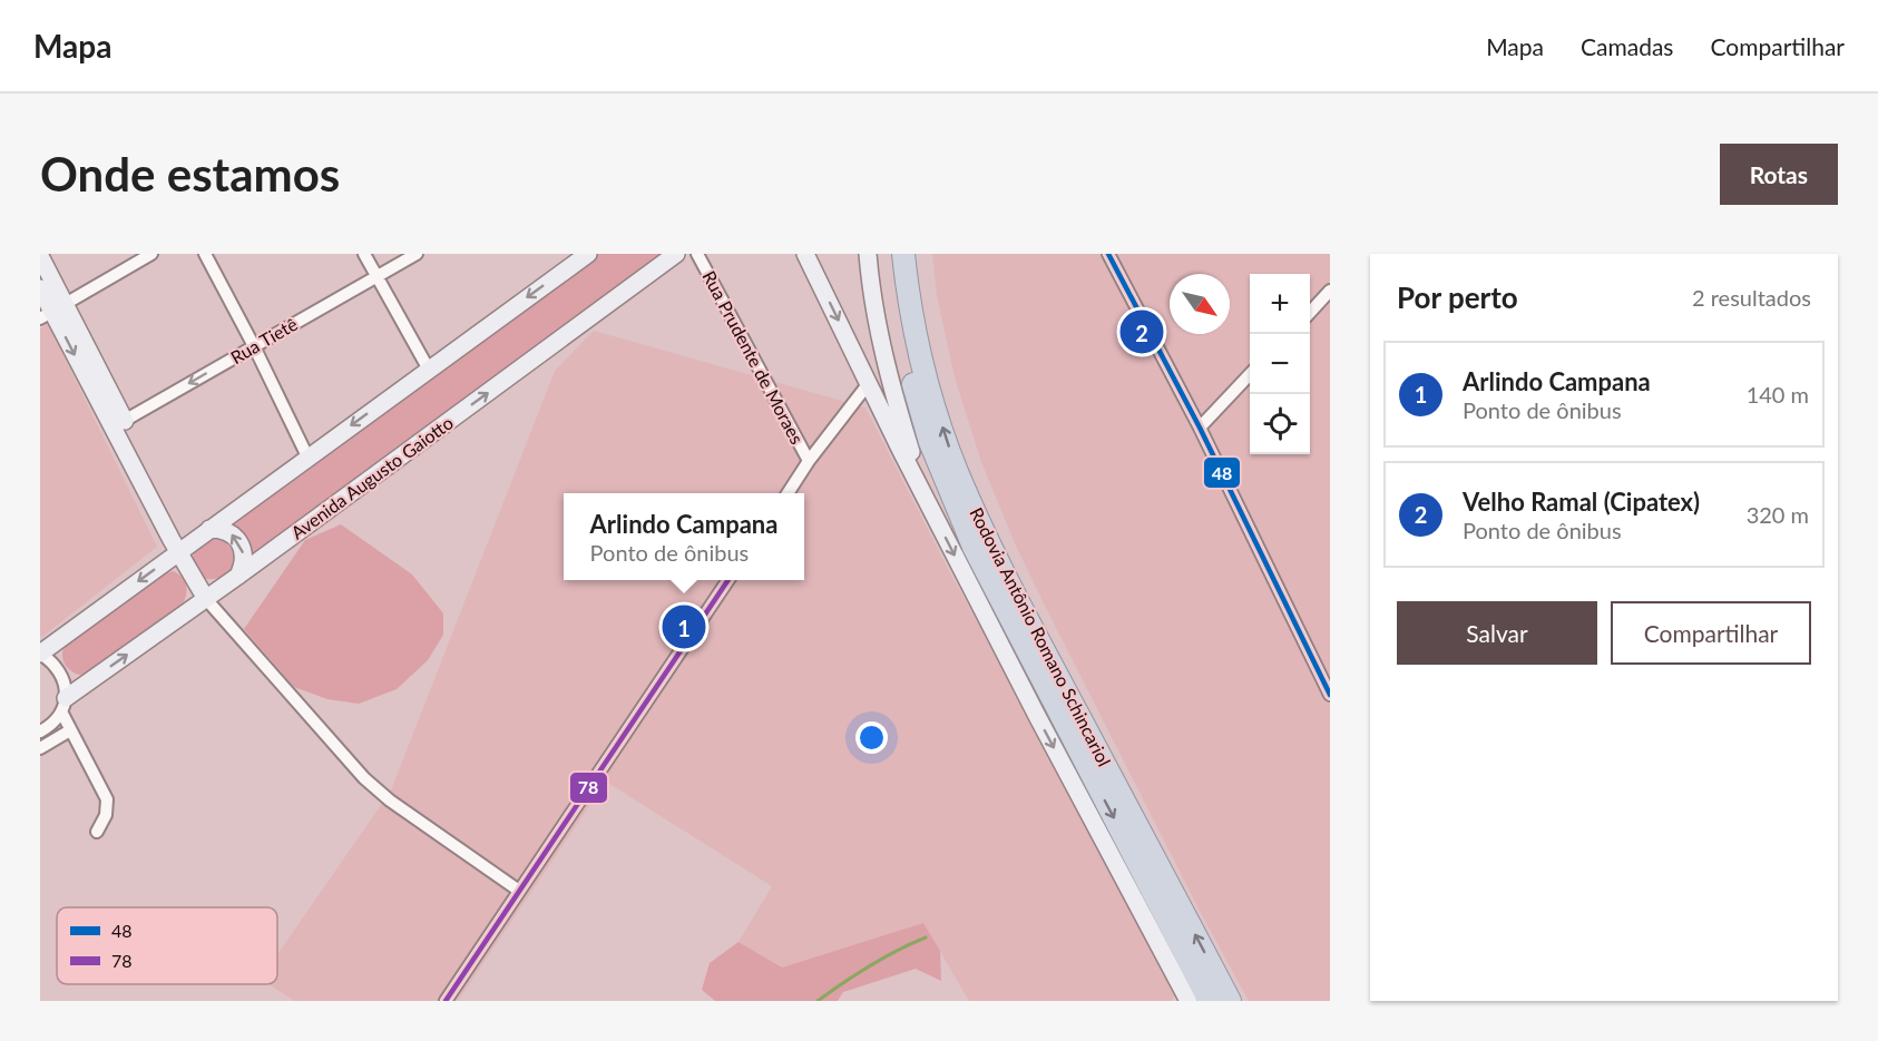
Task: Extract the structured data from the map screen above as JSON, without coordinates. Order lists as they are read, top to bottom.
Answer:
{
  "streets": {
    "highway": ["Rodovia Antônio Romano Schincariol"],
    "street": ["Rua Tietê", "Rua Prudente de Moraes", "Avenida Augusto Gaiotto"]
  },
  "one_way": ["Rua Tietê"],
  "lines": ["transit line 48", "transit line 78"],
  "legend": ["48", "78"],
  "north": "bottom right",
  "page": {
    "header": "Mapa",
    "nav": ["Mapa", "Camadas", "Compartilhar"],
    "buttons": [
      "Rotas",
      ["Salvar", "Compartilhar"]
    ],
    "title": "Onde estamos",
    "heading": ["Por perto", "2 resultados"],
    "map_buttons": ["+", "−"],
    "pins": ["2", "1"],
    "list": [
      {
        "mark": "1",
        "name": "Arlindo Campana",
        "note": "Ponto de ônibus",
        "value": "140 m"
      },
      {
        "mark": "2",
        "name": "Velho Ramal (Cipatex)",
        "note": "Ponto de ônibus",
        "value": "320 m"
      }
    ],
    "popup": ["Arlindo Campana", "Ponto de ônibus"]
  }
}
